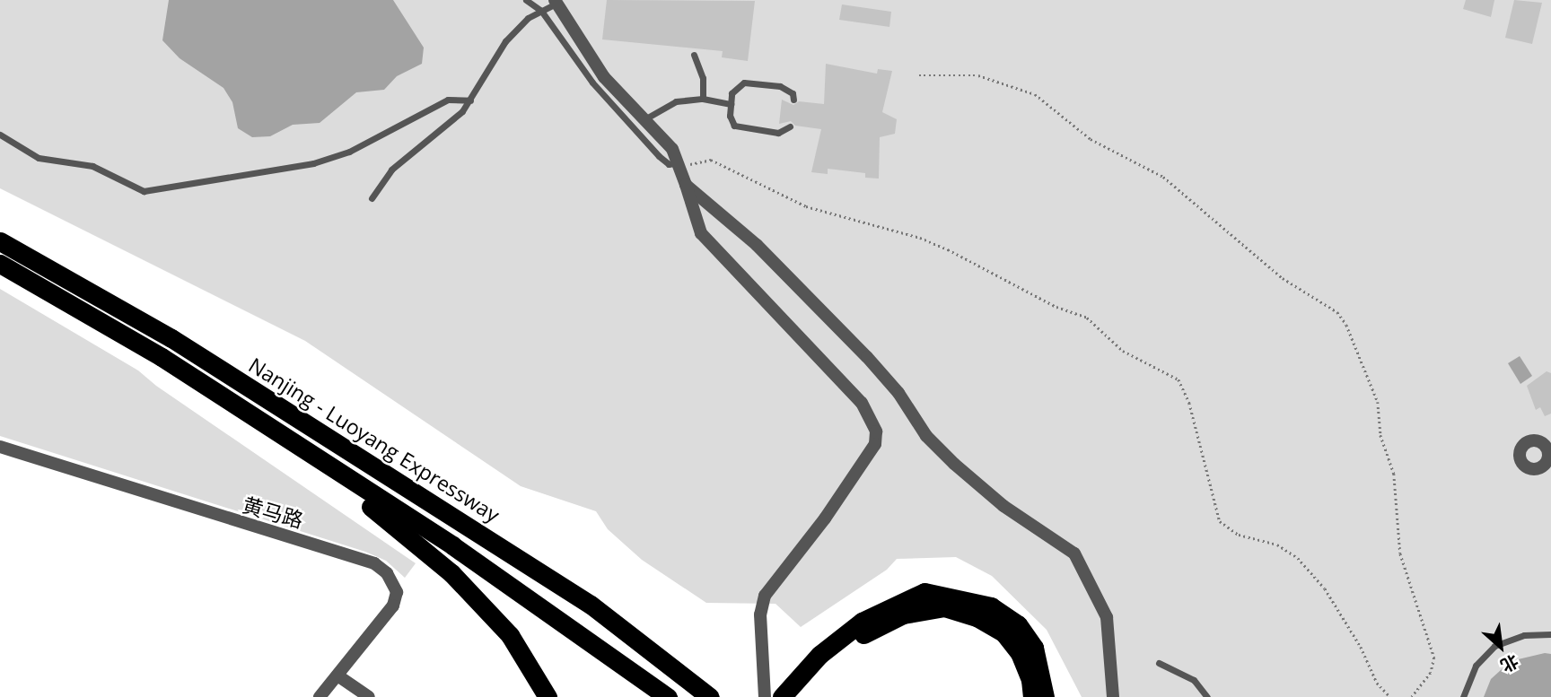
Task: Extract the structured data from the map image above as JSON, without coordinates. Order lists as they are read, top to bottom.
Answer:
{
  "streets": {
    "highway": ["Nanjing - Luoyang Expressway"],
    "street": ["黄马路"]
  },
  "north": "bottom right"
}
